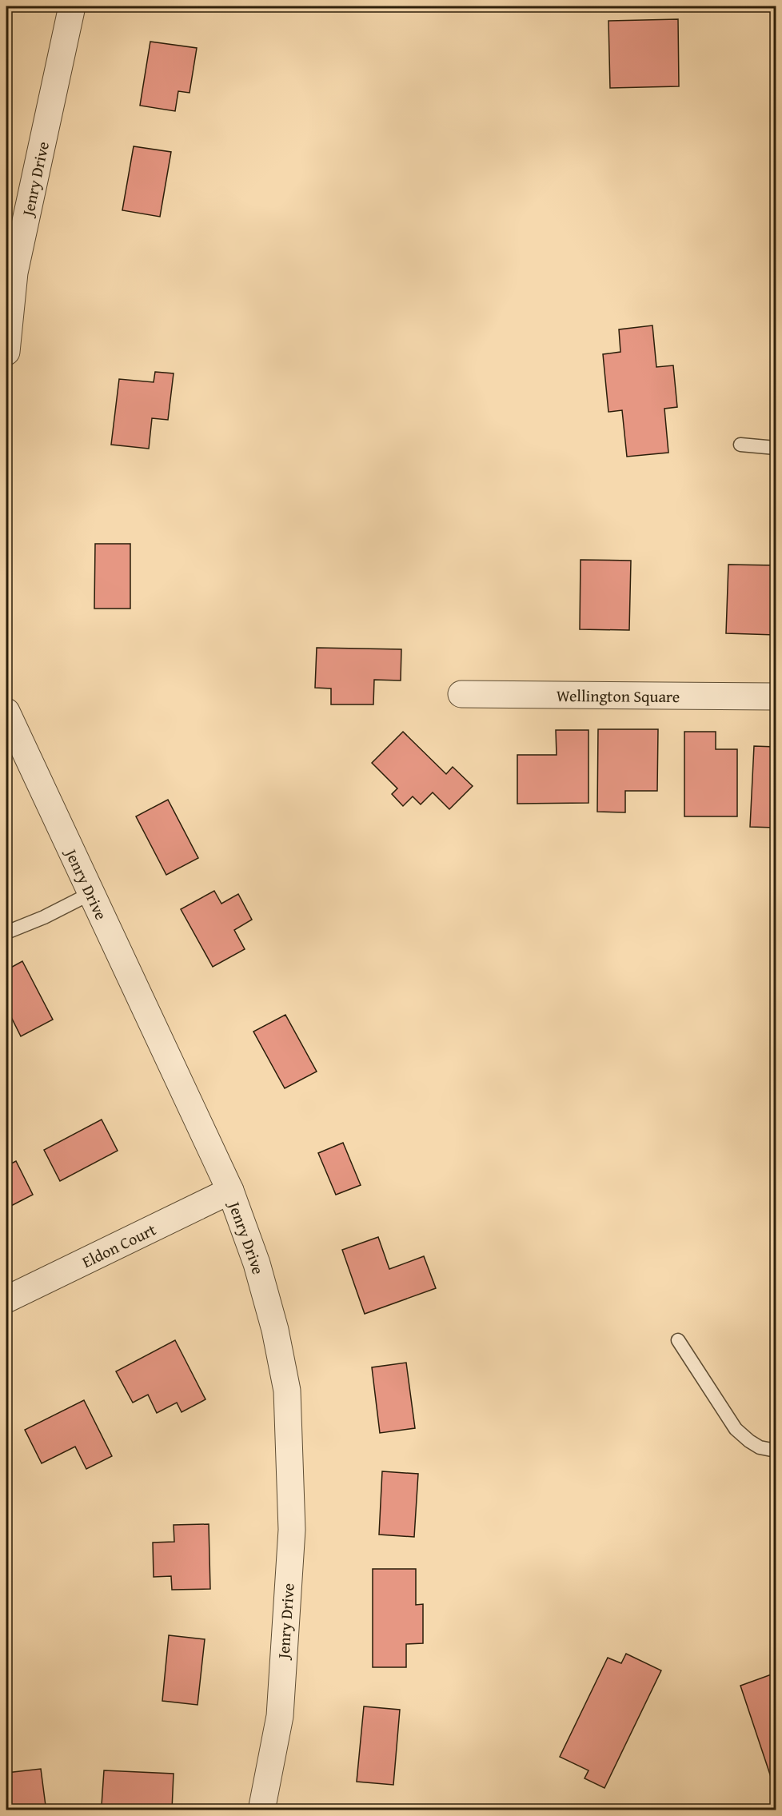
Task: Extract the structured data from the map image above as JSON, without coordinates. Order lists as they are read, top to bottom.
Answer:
{
  "streets": {
    "street": ["Jenry Drive", "Wellington Square", "Eldon Court"]
  },
  "crossings": [
    ["Jenry Drive", "Eldon Court"]
  ]
}
